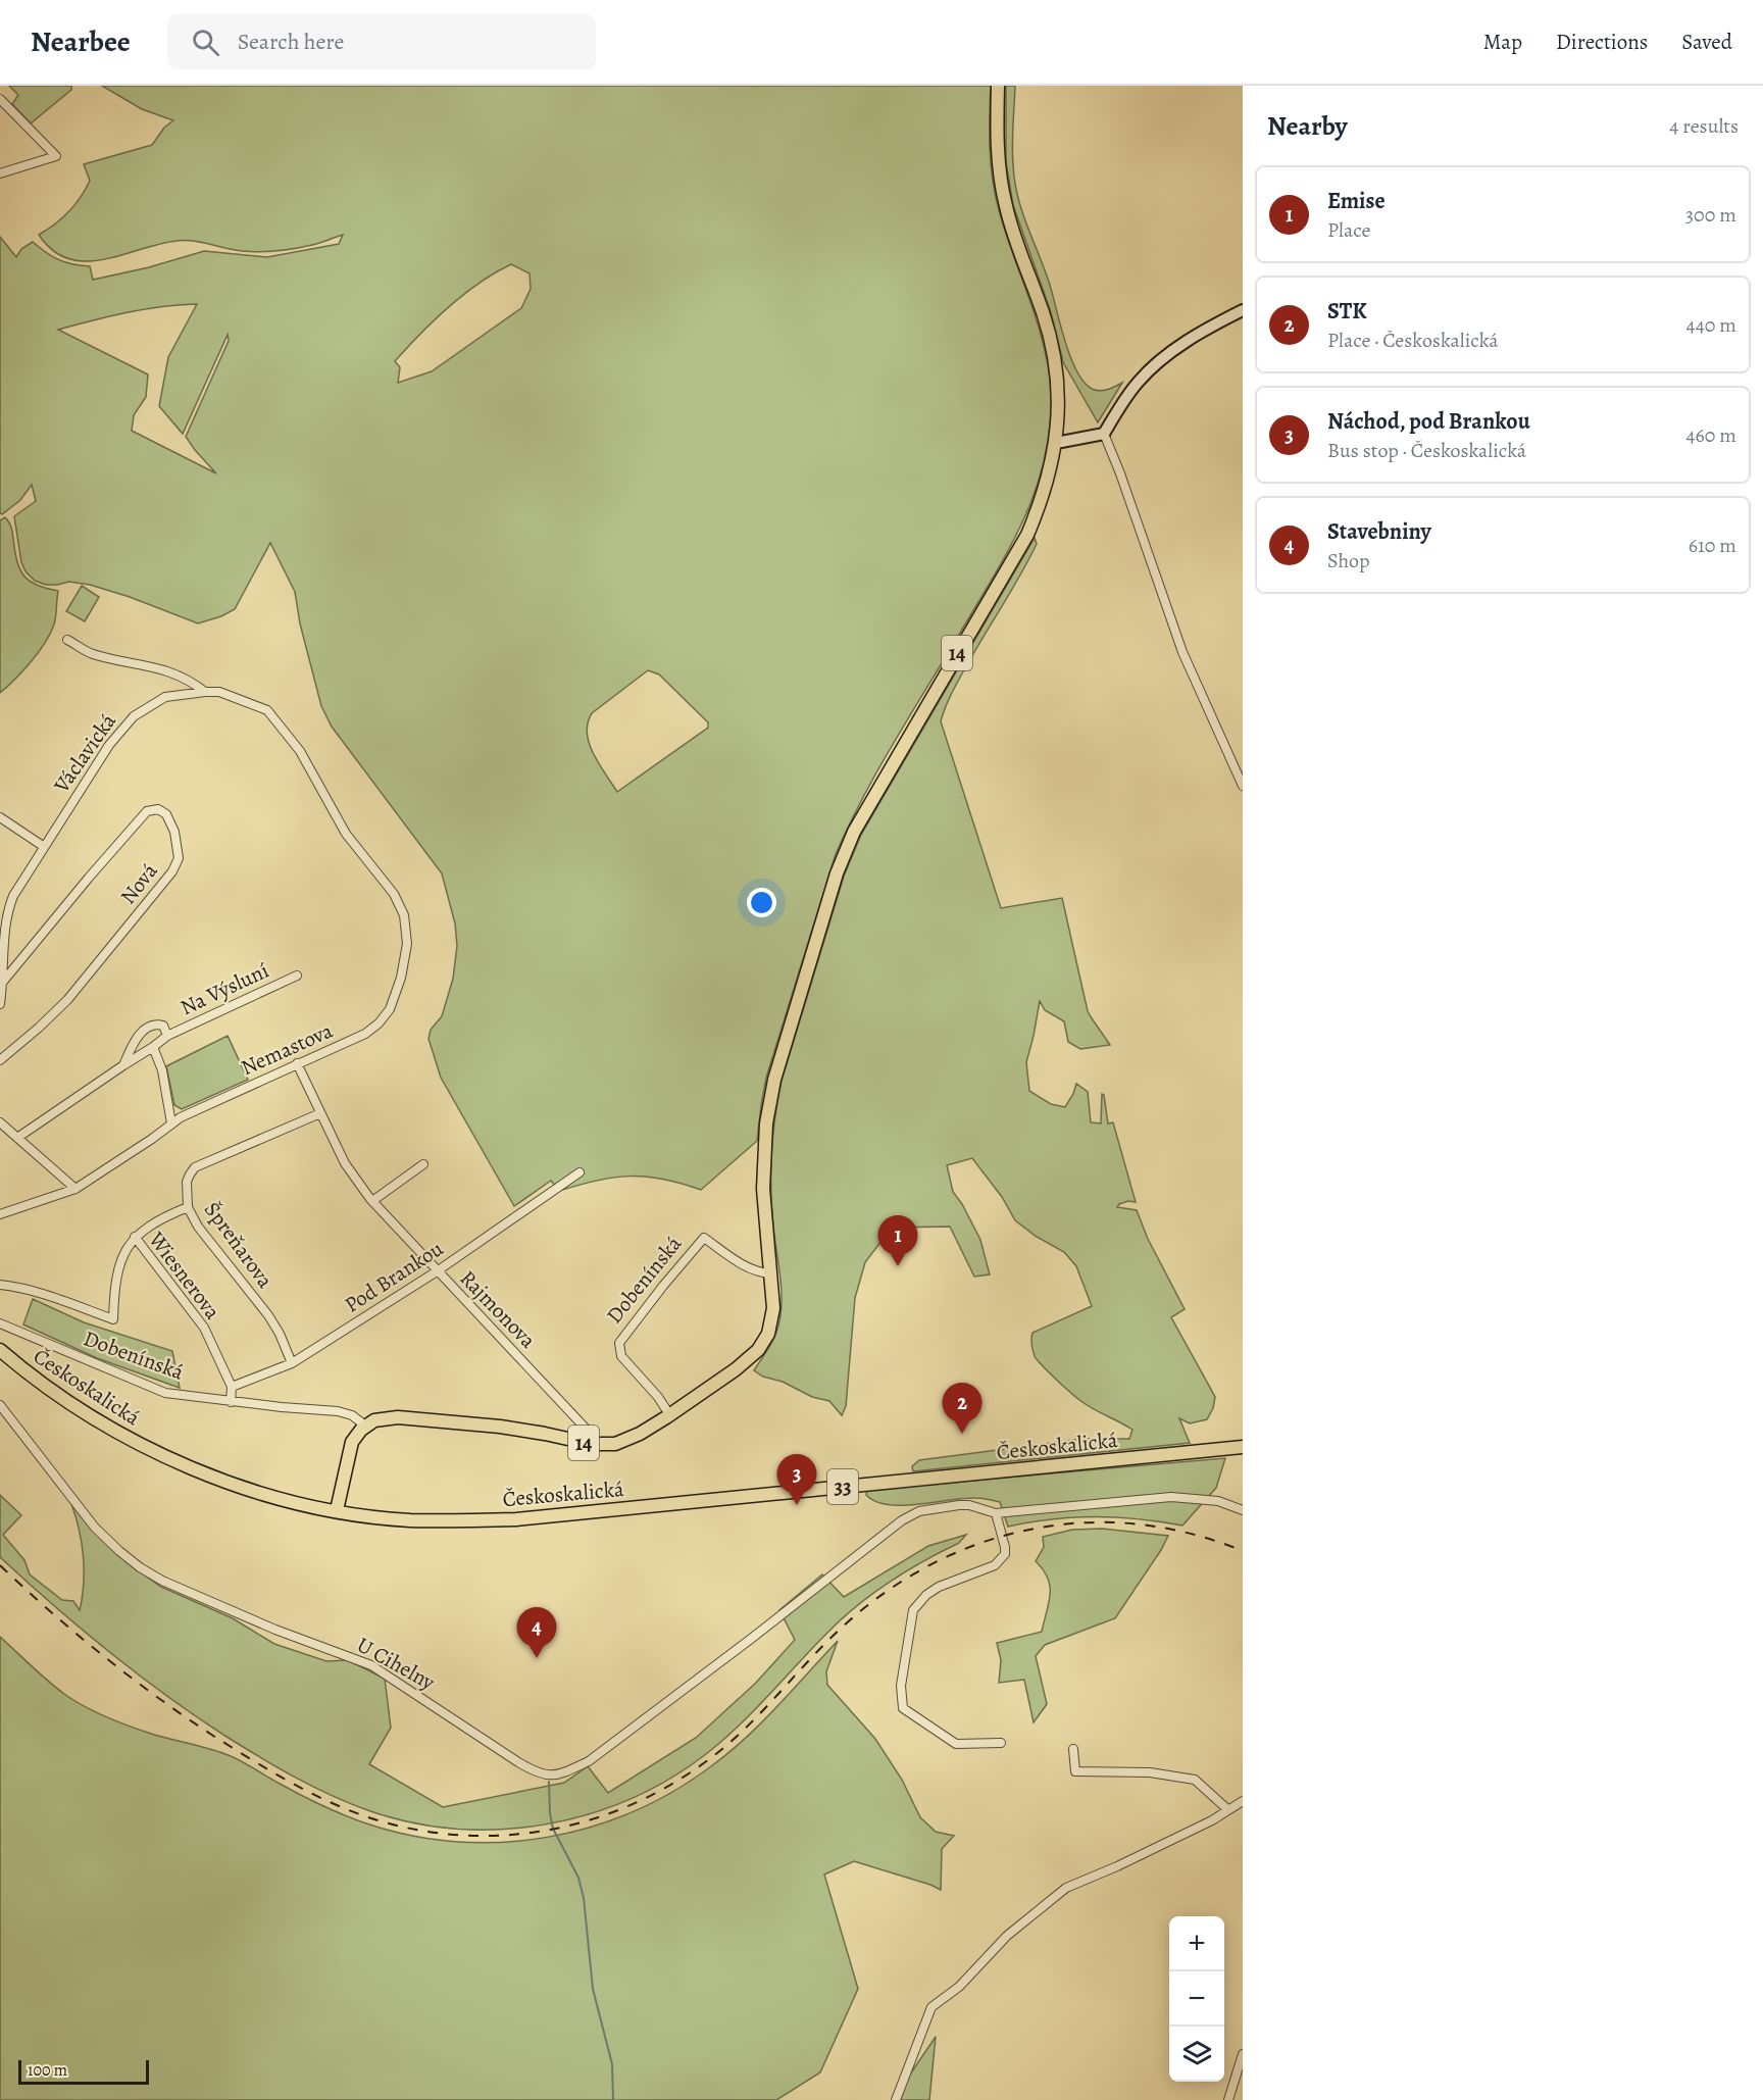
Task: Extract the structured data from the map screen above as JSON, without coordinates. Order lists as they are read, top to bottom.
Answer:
{
  "streets": {
    "main road": ["14", "Českoskalická", "33"],
    "street": [
      "Václavická",
      "Nová",
      "Na Výsluní",
      "Nemastova",
      "Špreňarova",
      "Wiesnerova",
      "Pod Brankou",
      "Dobenínská",
      "Rajmonova",
      "U Cihelny"
    ]
  },
  "crossings": [
    ["14", "Dobenínská"],
    ["14", "Rajmonova"],
    ["Václavická", "Nová"],
    ["Václavická", "Nemastova"],
    ["Nemastova", "Rajmonova"],
    ["Špreňarova", "Pod Brankou"],
    ["Špreňarova", "Rajmonova"],
    ["Wiesnerova", "Pod Brankou"],
    ["Pod Brankou", "Rajmonova"]
  ],
  "scale_bar": "100 m",
  "page": {
    "header": "Nearbee",
    "search": "Search here",
    "nav": ["Map", "Directions", "Saved"],
    "heading": ["Nearby", "4 results"],
    "list": [
      {
        "mark": "1",
        "name": "Emise",
        "note": "Place",
        "value": "300 m"
      },
      {
        "mark": "2",
        "name": "STK",
        "note": "Place · Českoskalická",
        "value": "440 m"
      },
      {
        "mark": "3",
        "name": "Náchod, pod Brankou",
        "note": "Bus stop · Českoskalická",
        "value": "460 m"
      },
      {
        "mark": "4",
        "name": "Stavebniny",
        "note": "Shop",
        "value": "610 m"
      }
    ],
    "pins": [
      "1",
      "2",
      "3",
      "4"
    ],
    "map_buttons": ["+", "−"],
    "scale": "100 m"
  }
}
